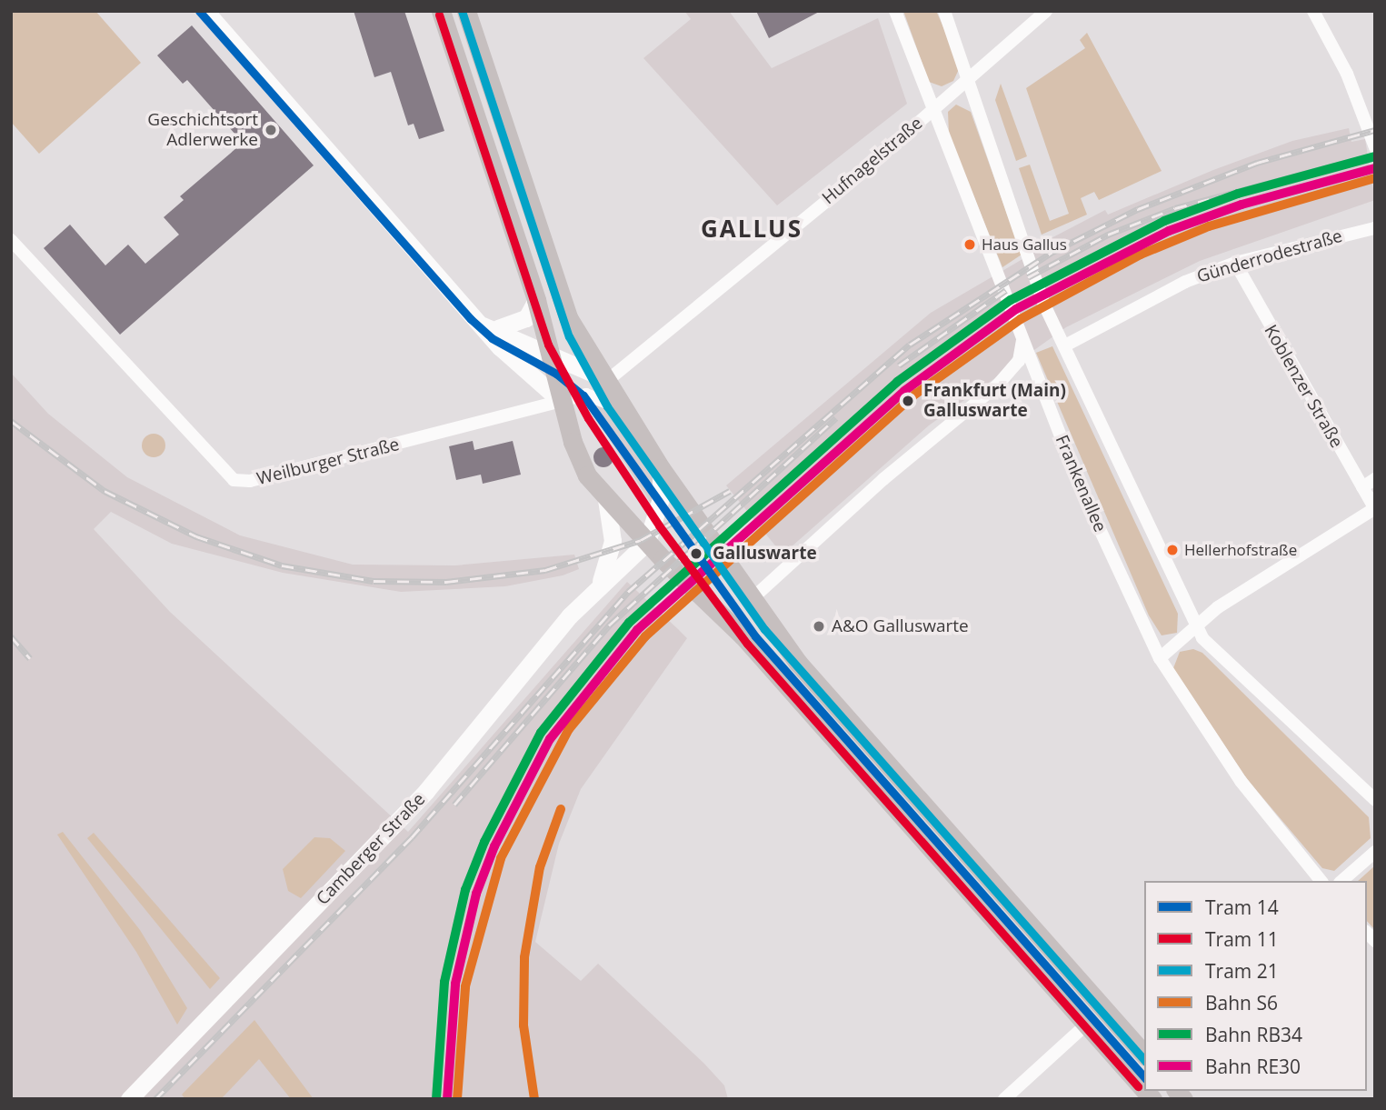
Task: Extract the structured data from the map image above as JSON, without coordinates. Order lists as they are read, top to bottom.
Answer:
{
  "streets": {
    "street": [
      "Hufnagelstraße",
      "Günderrodestraße",
      "Koblenzer Straße",
      "Weilburger Straße",
      "Frankenallee",
      "Camberger Straße"
    ]
  },
  "crossings": [
    ["Hufnagelstraße", "Frankenallee"],
    ["Günderrodestraße", "Koblenzer Straße"]
  ],
  "districts": ["GALLUS"],
  "places": [
    "Geschichtsort Adlerwerke",
    "Haus Gallus",
    "Frankfurt (Main) Galluswarte",
    "Hellerhofstraße",
    "Galluswarte",
    "A&O Galluswarte"
  ],
  "lines": [
    "tram line 14",
    "tram line 21",
    "tram line 11",
    "rail line RB34",
    "rail line RE30",
    "rail line S6"
  ],
  "legend": [
    "Tram 14",
    "Tram 11",
    "Tram 21",
    "Bahn S6",
    "Bahn RB34",
    "Bahn RE30"
  ]
}
